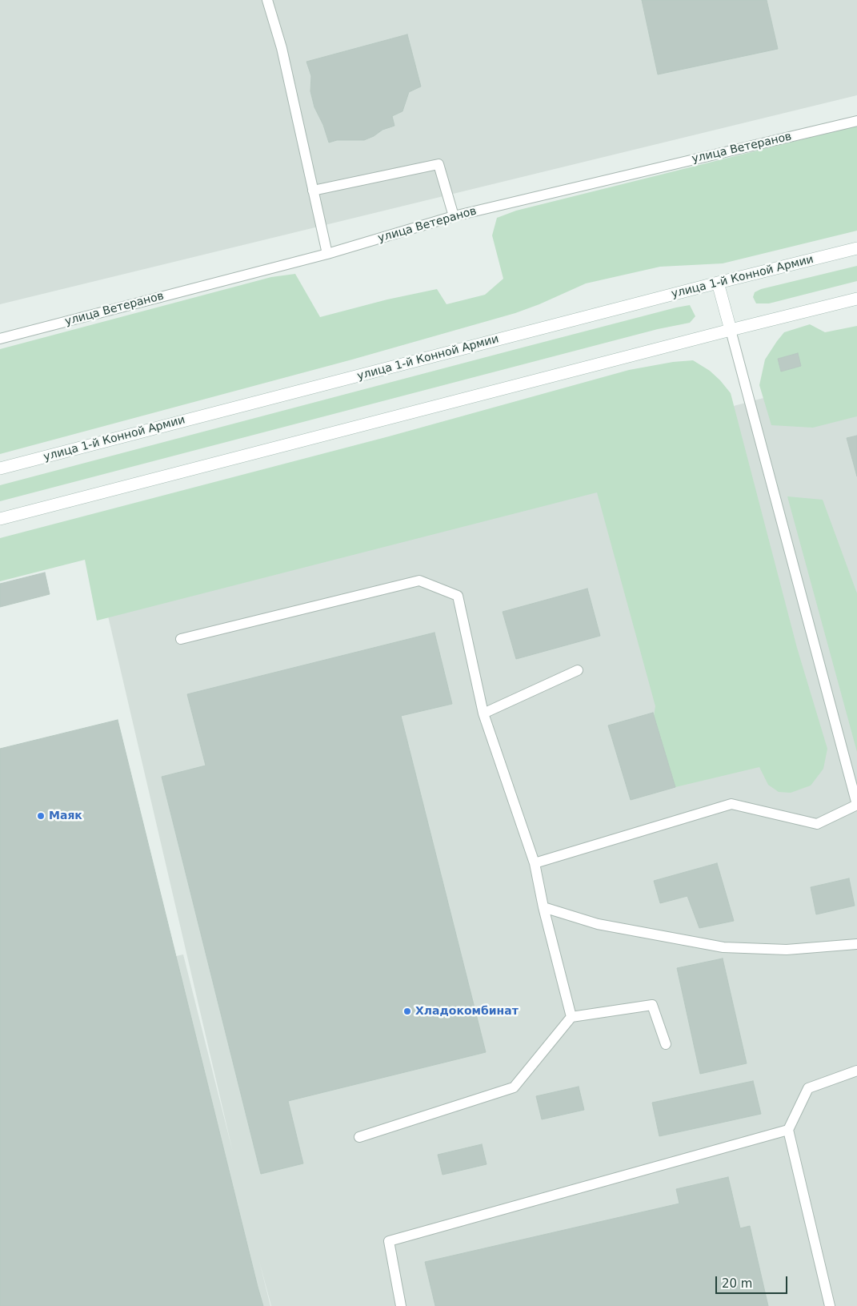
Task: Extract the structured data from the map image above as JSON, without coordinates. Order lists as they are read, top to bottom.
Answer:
{
  "streets": {
    "main road": ["улица 1-й Конной Армии"],
    "lane": ["улица Ветеранов"]
  },
  "places": ["Маяк", "Хладокомбинат"],
  "scale_bar": "20 m"
}
